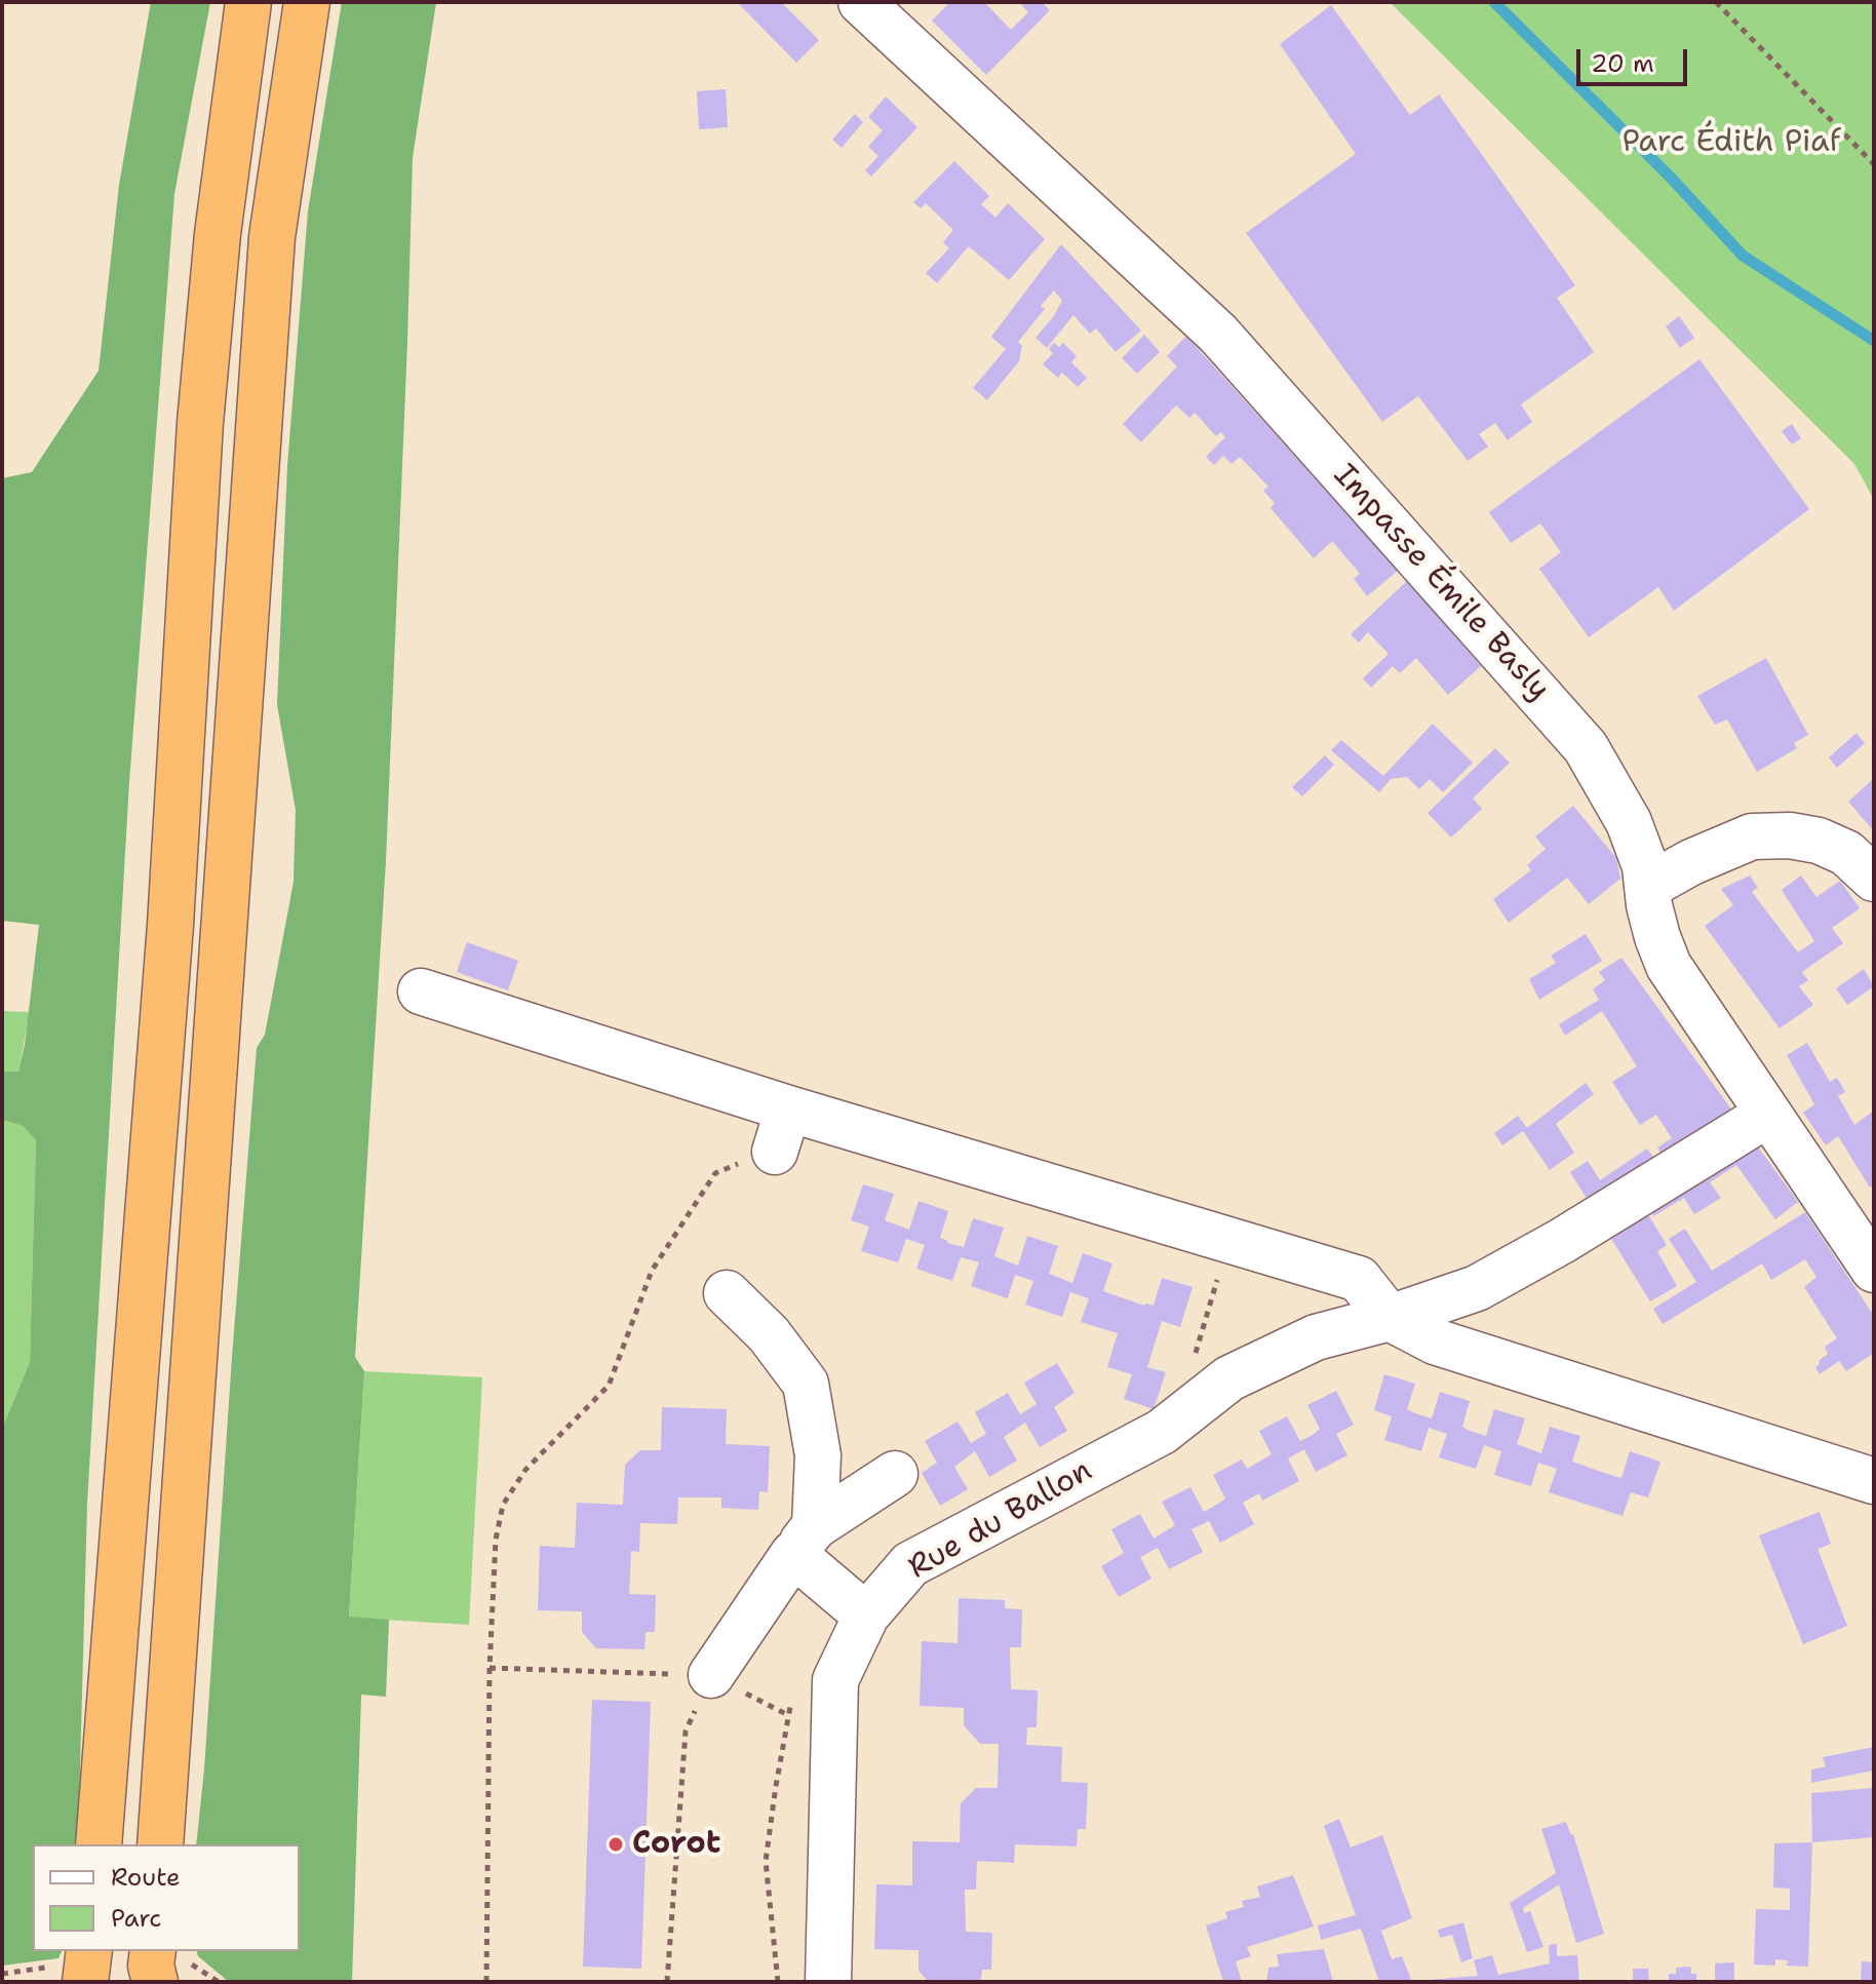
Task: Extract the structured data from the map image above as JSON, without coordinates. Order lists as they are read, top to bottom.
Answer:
{
  "streets": {
    "street": ["Impasse Émile Basly", "Rue du Ballon"]
  },
  "crossings": [
    ["Impasse Émile Basly", "Rue du Ballon"]
  ],
  "parks": ["Parc Édith Piaf"],
  "places": ["Corot"],
  "legend": ["Route", "Parc"],
  "scale_bar": "20 m"
}
